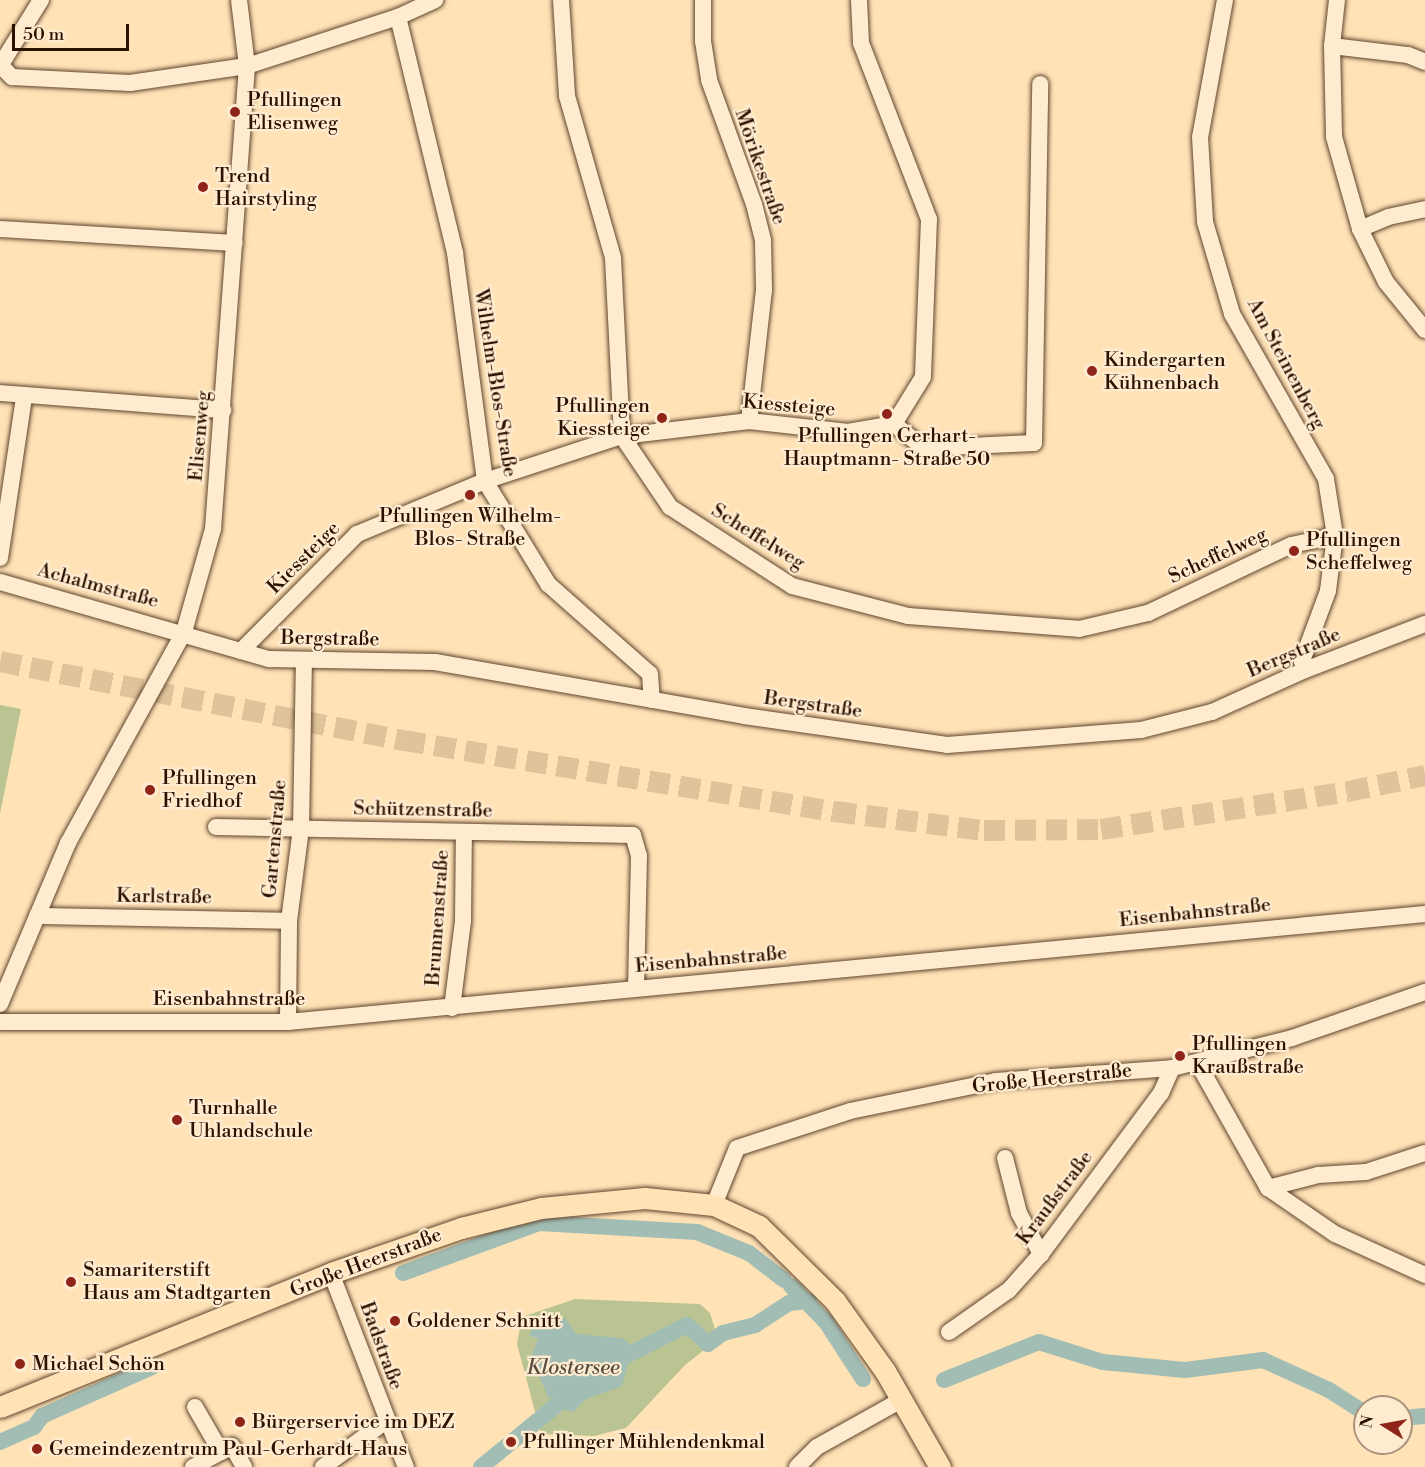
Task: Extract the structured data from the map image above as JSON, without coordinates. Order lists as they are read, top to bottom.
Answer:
{
  "streets": {
    "main road": ["Große Heerstraße"],
    "street": [
      "Mörikestraße",
      "Am Steinenberg",
      "Wilhelm-Blos-Straße",
      "Kiessteige",
      "Elisenweg",
      "Scheffelweg",
      "Achalmstraße",
      "Bergstraße",
      "Schützenstraße",
      "Gartenstraße",
      "Karlstraße",
      "Eisenbahnstraße",
      "Brunnenstraße",
      "Kraußstraße",
      "Badstraße"
    ]
  },
  "crossings": [
    ["Mörikestraße", "Kiessteige"],
    ["Am Steinenberg", "Scheffelweg"],
    ["Am Steinenberg", "Bergstraße"],
    ["Wilhelm-Blos-Straße", "Kiessteige"],
    ["Wilhelm-Blos-Straße", "Bergstraße"],
    ["Kiessteige", "Scheffelweg"],
    ["Kiessteige", "Bergstraße"],
    ["Elisenweg", "Achalmstraße"],
    ["Elisenweg", "Bergstraße"],
    ["Elisenweg", "Karlstraße"],
    ["Achalmstraße", "Bergstraße"],
    ["Bergstraße", "Gartenstraße"],
    ["Schützenstraße", "Gartenstraße"],
    ["Schützenstraße", "Eisenbahnstraße"],
    ["Schützenstraße", "Brunnenstraße"],
    ["Gartenstraße", "Karlstraße"],
    ["Gartenstraße", "Eisenbahnstraße"],
    ["Eisenbahnstraße", "Brunnenstraße"],
    ["Große Heerstraße", "Kraußstraße"],
    ["Große Heerstraße", "Badstraße"]
  ],
  "water": ["Klostersee"],
  "places": [
    "Pfullingen Elisenweg",
    "Trend Hairstyling",
    "Kindergarten Kühnenbach",
    "Pfullingen Gerhart- Hauptmann- Straße 50",
    "Pfullingen Kiessteige",
    "Pfullingen Wilhelm- Blos- Straße",
    "Pfullingen Scheffelweg",
    "Pfullingen Friedhof",
    "Pfullingen Kraußstraße",
    "Turnhalle Uhlandschule",
    "Samariterstift Haus am Stadtgarten",
    "Goldener Schnitt",
    "Michael Schön",
    "Bürgerservice im DEZ",
    "Pfullinger Mühlendenkmal",
    "Gemeindezentrum Paul-Gerhardt-Haus"
  ],
  "scale_bar": "50 m",
  "north": "left"
}
